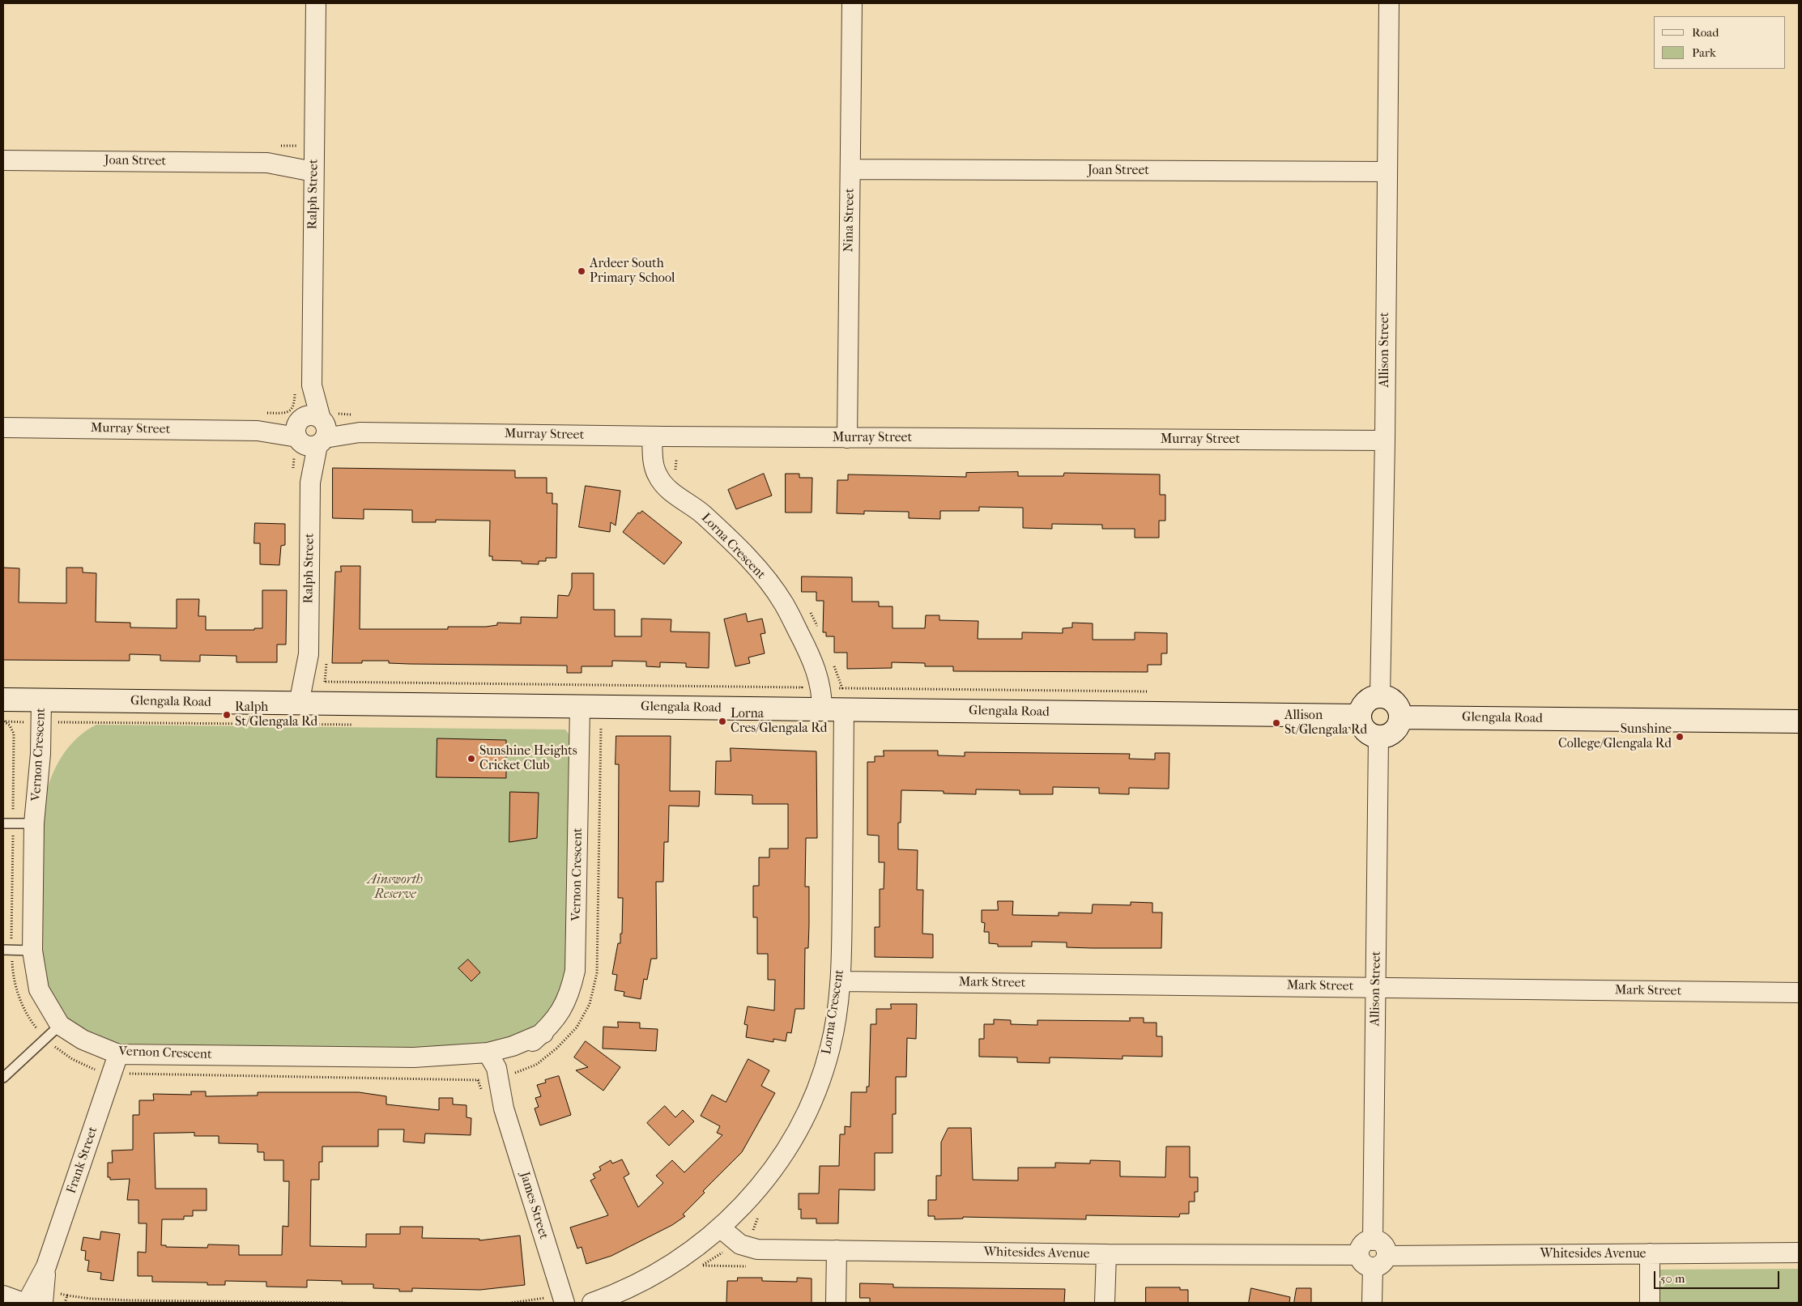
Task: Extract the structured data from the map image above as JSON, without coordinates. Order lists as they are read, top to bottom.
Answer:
{
  "streets": {
    "street": [
      "Joan Street",
      "Ralph Street",
      "Nina Street",
      "Allison Street",
      "Murray Street",
      "Lorna Crescent",
      "Glengala Road",
      "Vernon Crescent",
      "Mark Street",
      "Frank Street",
      "James Street",
      "Whitesides Avenue"
    ]
  },
  "crossings": [
    ["Joan Street", "Ralph Street"],
    ["Joan Street", "Nina Street"],
    ["Joan Street", "Allison Street"],
    ["Ralph Street", "Murray Street"],
    ["Ralph Street", "Glengala Road"],
    ["Nina Street", "Murray Street"],
    ["Allison Street", "Murray Street"],
    ["Allison Street", "Glengala Road"],
    ["Allison Street", "Mark Street"],
    ["Allison Street", "Whitesides Avenue"],
    ["Murray Street", "Lorna Crescent"],
    ["Lorna Crescent", "Glengala Road"],
    ["Lorna Crescent", "Mark Street"],
    ["Lorna Crescent", "Whitesides Avenue"],
    ["Glengala Road", "Vernon Crescent"],
    ["Vernon Crescent", "Frank Street"],
    ["Vernon Crescent", "James Street"]
  ],
  "parks": ["Ainsworth Reserve"],
  "places": [
    "Ardeer South Primary School",
    "Ralph St/Glengala Rd",
    "Lorna Cres/Glengala Rd",
    "Allison St/Glengala Rd",
    "Sunshine College/Glengala Rd",
    "Sunshine Heights Cricket Club"
  ],
  "legend": ["Road", "Park"],
  "scale_bar": "50 m"
}
